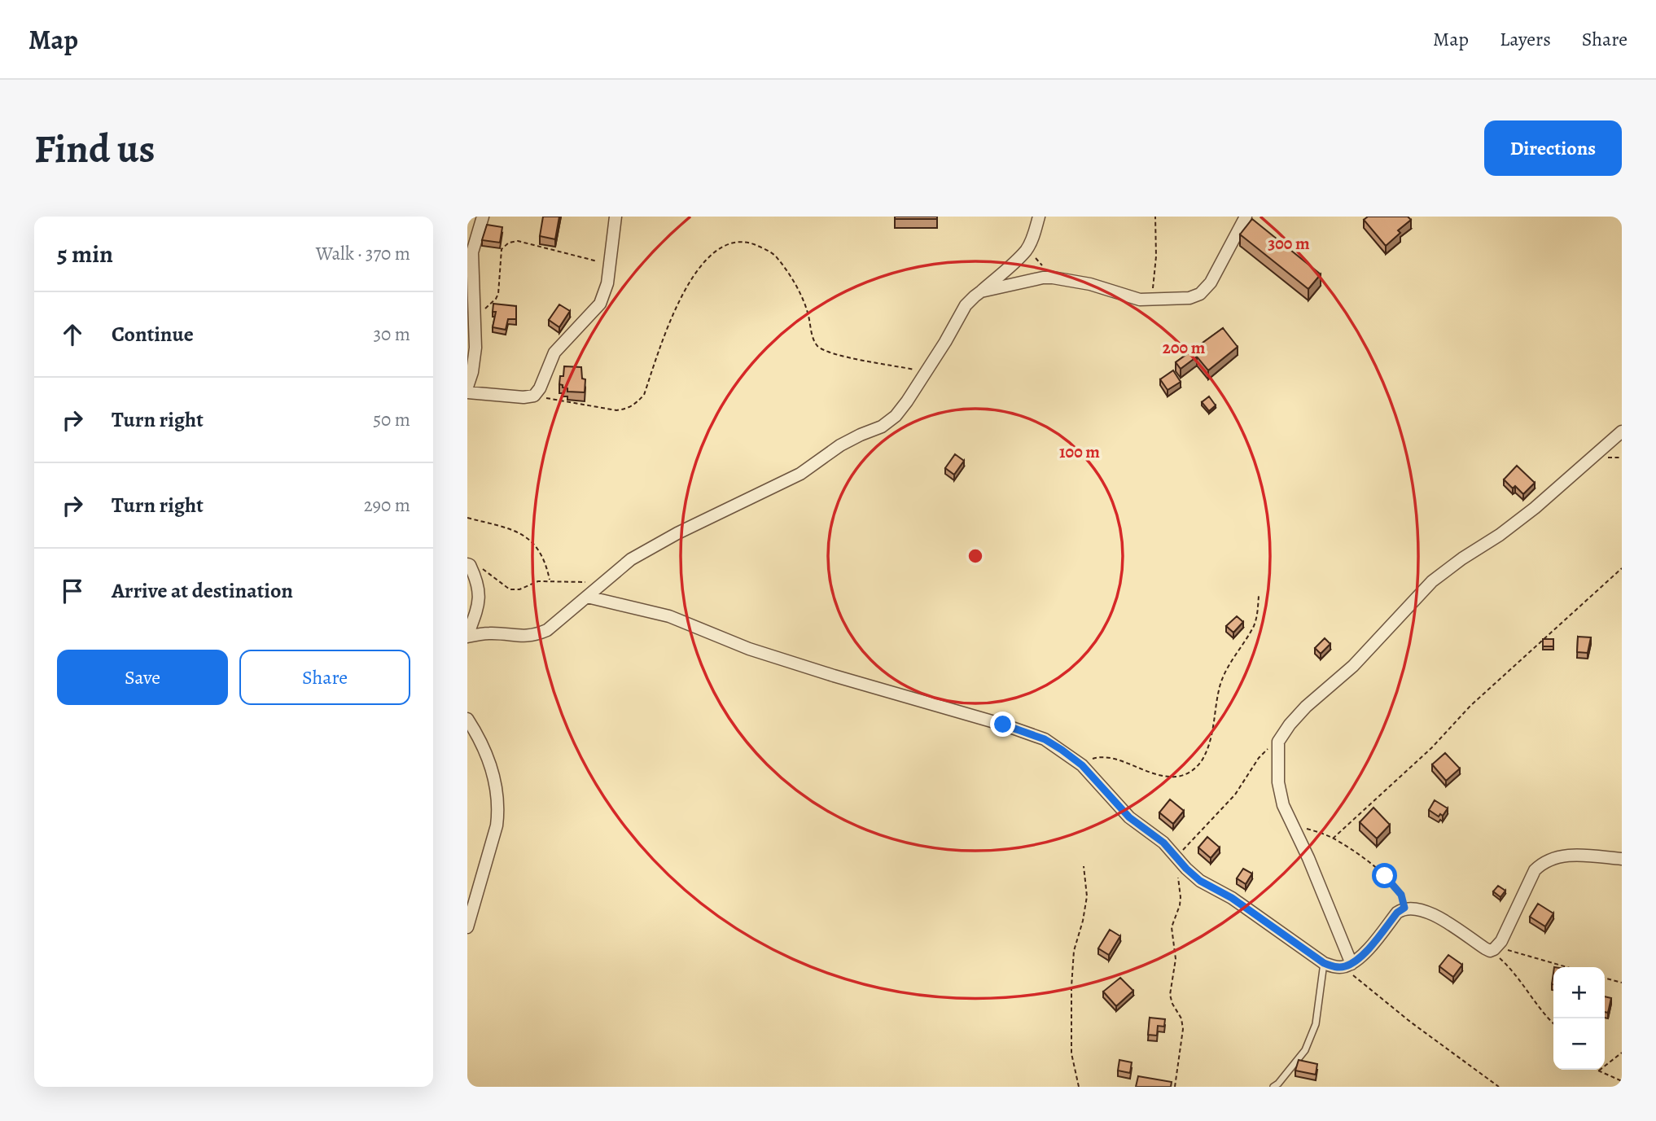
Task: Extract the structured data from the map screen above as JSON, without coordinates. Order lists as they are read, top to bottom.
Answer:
{
  "page": {
    "header": "Map",
    "nav": ["Map", "Layers", "Share"],
    "buttons": [
      "Directions",
      ["Save", "Share"]
    ],
    "title": "Find us",
    "heading": ["5 min", "Walk · 370 m"],
    "list": [
      ["Continue", "30 m"],
      ["Turn right", "50 m"],
      ["Turn right", "290 m"],
      "Arrive at destination"
    ],
    "map_buttons": ["+", "−"]
  },
  "rings": ["300 m", "200 m", "100 m"]
}
